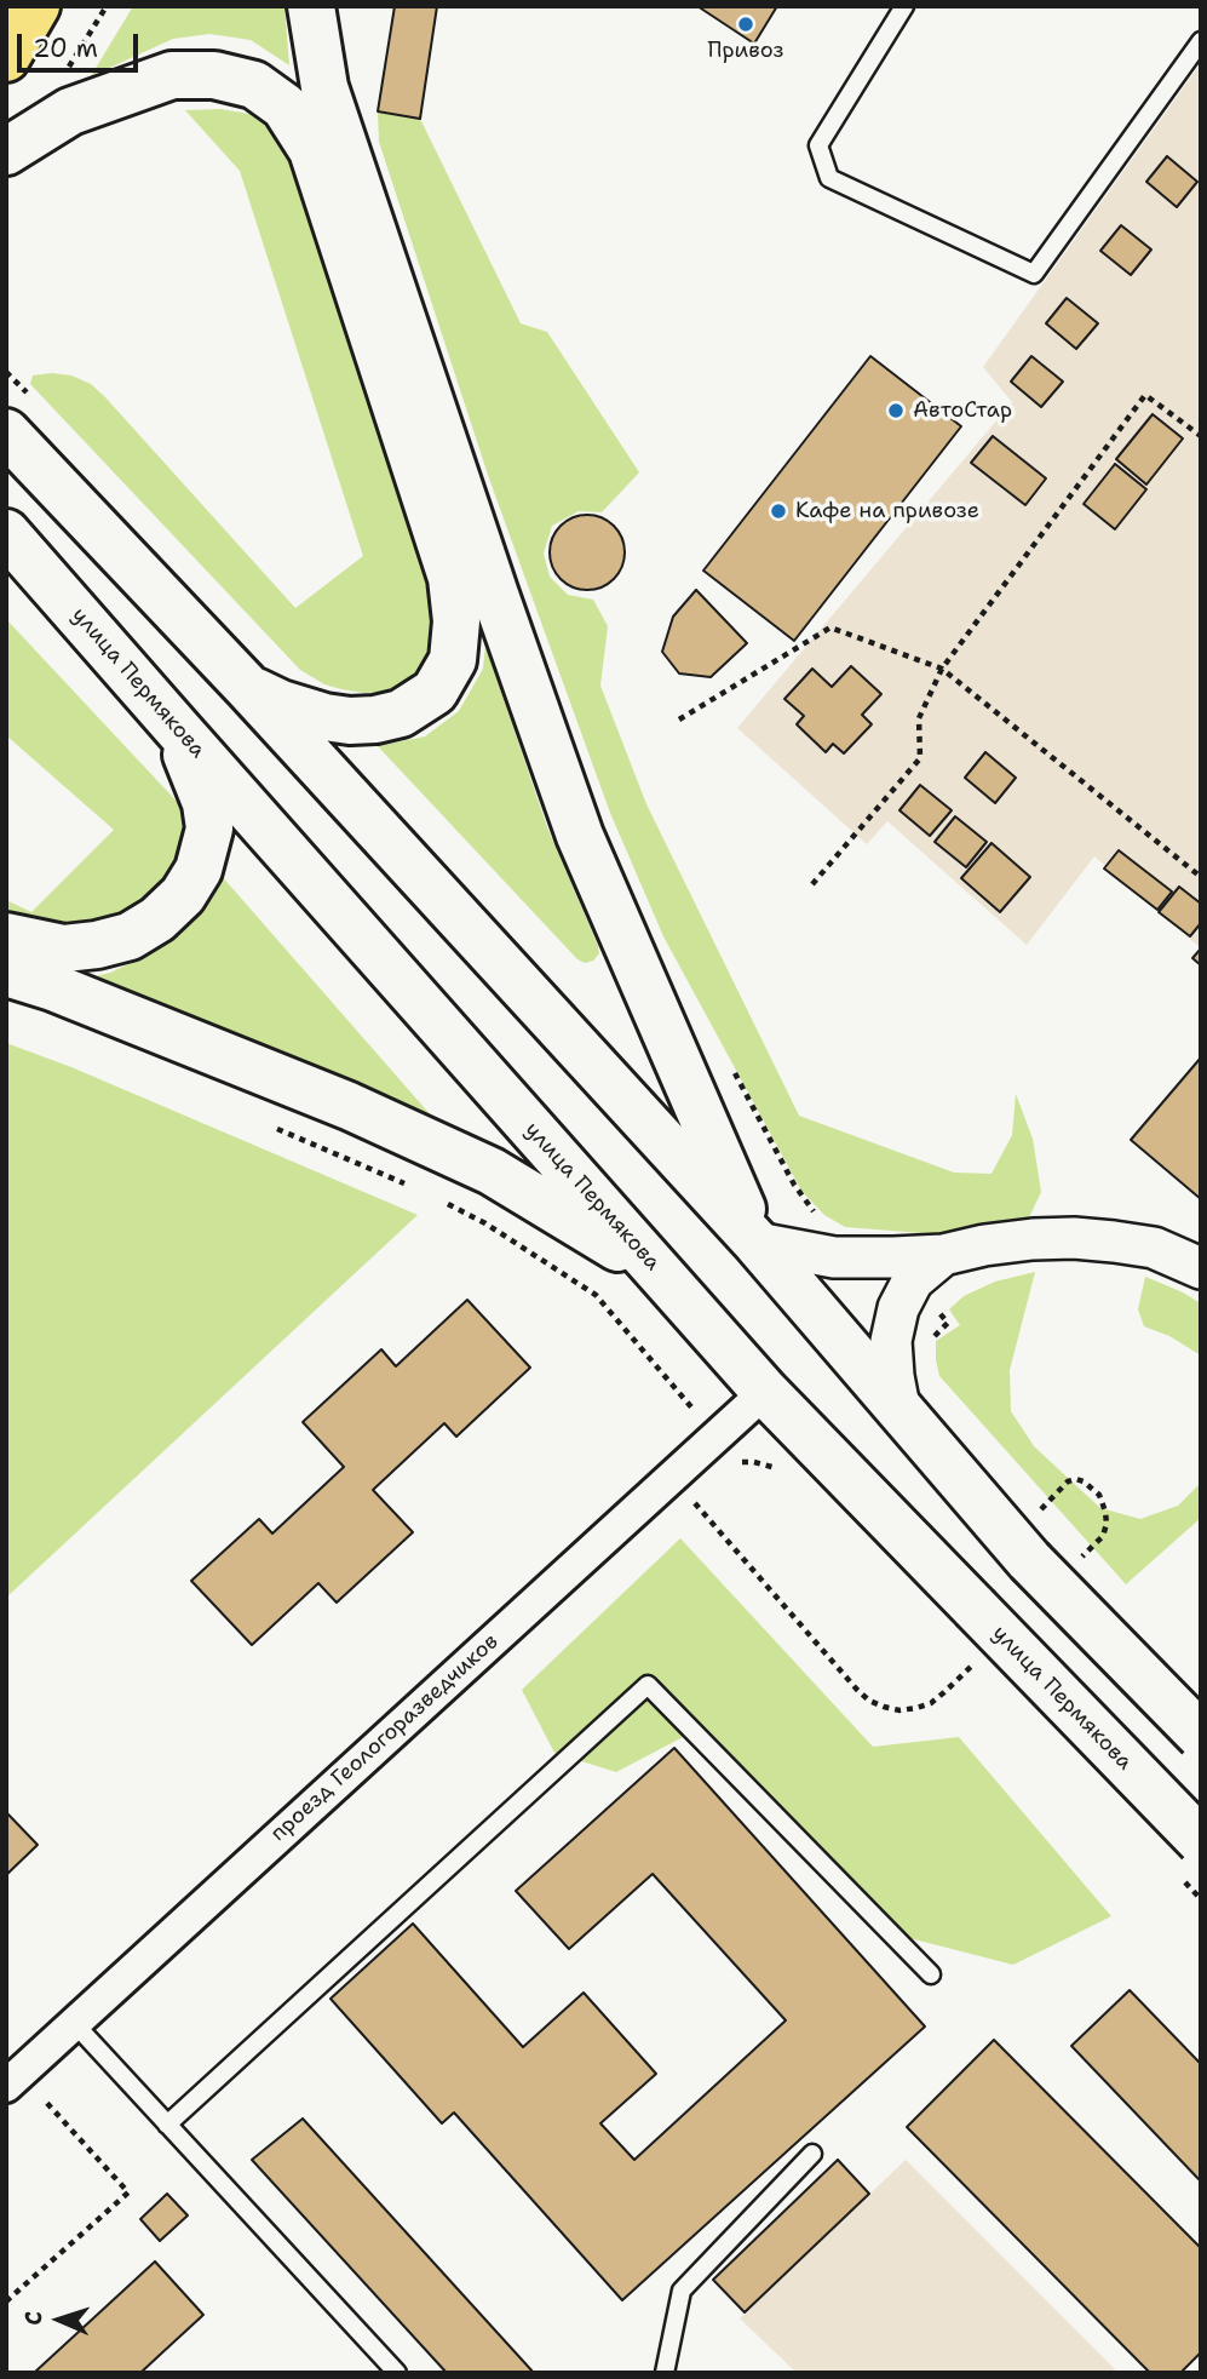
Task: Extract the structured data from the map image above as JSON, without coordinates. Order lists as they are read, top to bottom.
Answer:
{
  "streets": {
    "main road": ["улица Пермякова"],
    "street": ["проезд Геологоразведчиков"]
  },
  "crossings": [
    ["улица Пермякова", "проезд Геологоразведчиков"]
  ],
  "places": ["Привоз", "АвтоСтар", "Кафе на привозе"],
  "scale_bar": "20 m",
  "north": "left"
}
